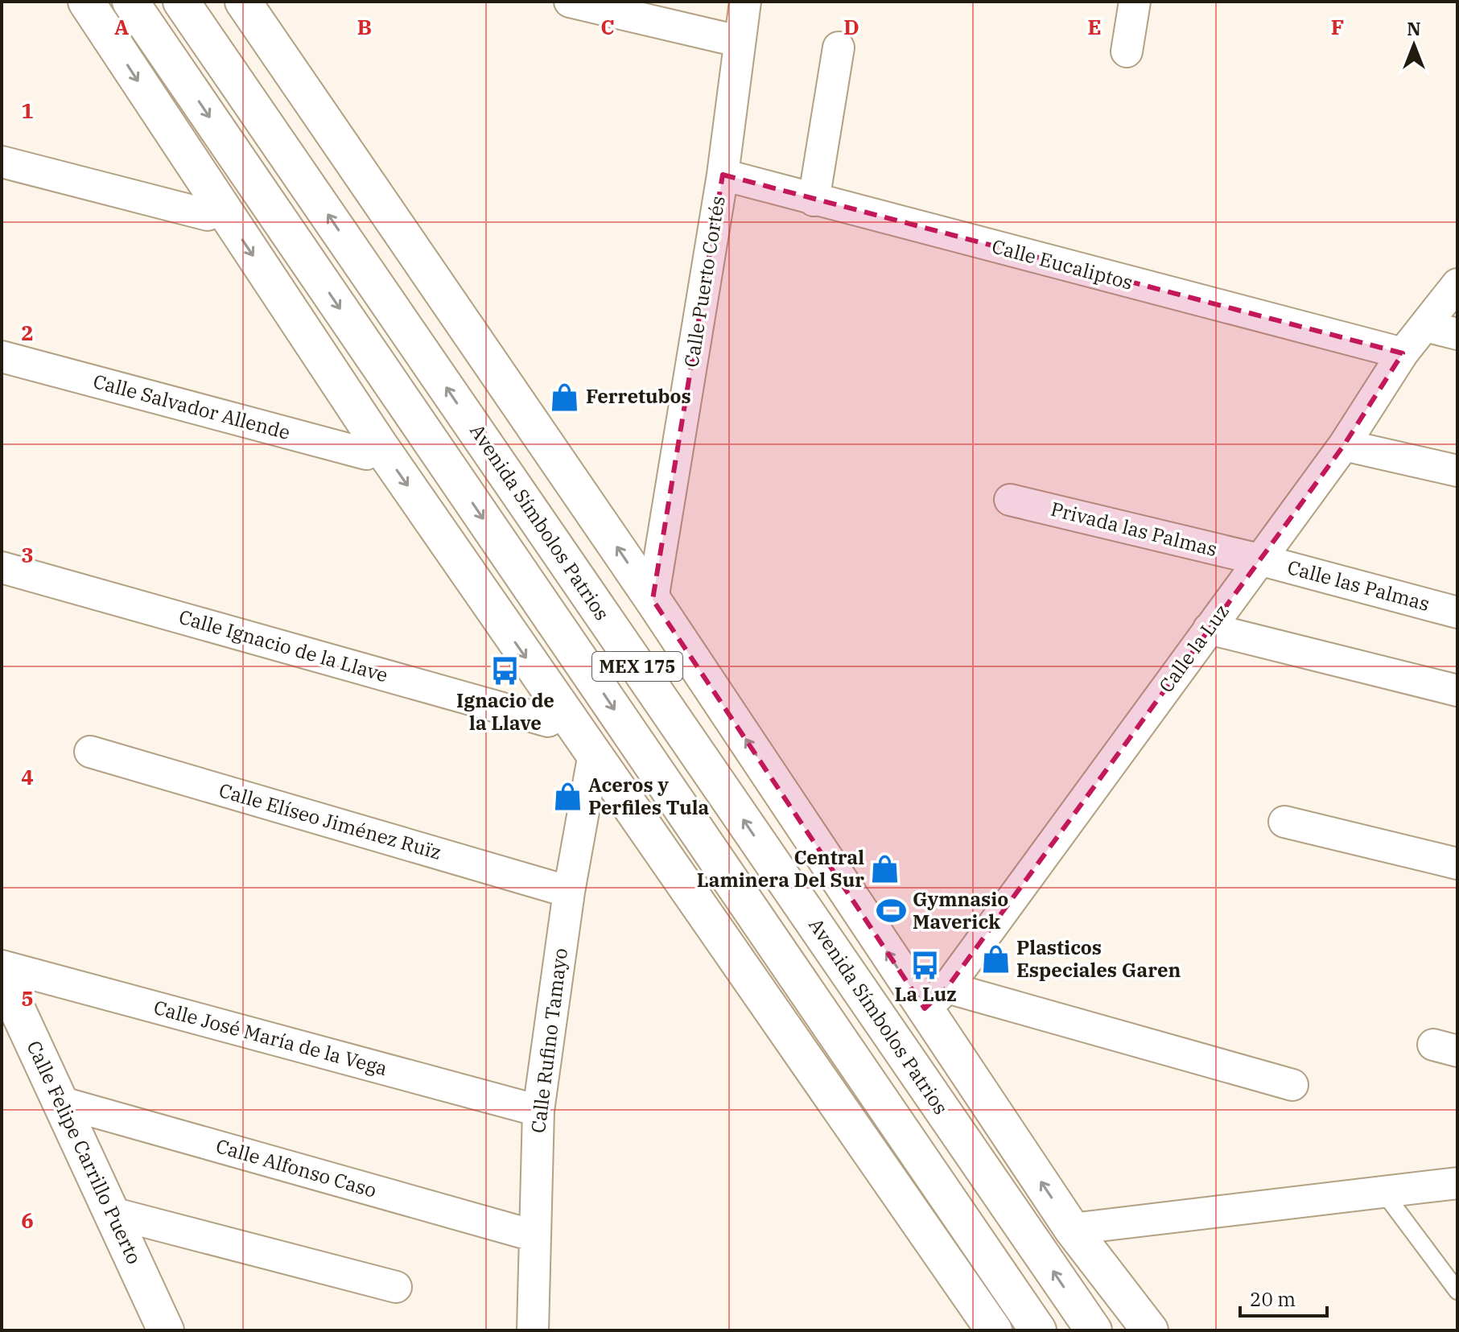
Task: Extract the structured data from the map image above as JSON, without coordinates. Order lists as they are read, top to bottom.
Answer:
{
  "streets": {
    "street": [
      "Calle Eucaliptos",
      "Calle Puerto Cortés",
      "Calle Salvador Allende",
      "Avenida Símbolos Patrios",
      "Privada las Palmas",
      "Calle las Palmas",
      "Calle Ignacio de la Llave",
      "Calle la Luz",
      "MEX 175",
      "Calle Elíseo Jiménez Ruïz",
      "Calle José María de la Vega",
      "Calle Rufino Tamayo",
      "Calle Felipe Carrillo Puerto",
      "Calle Alfonso Caso"
    ]
  },
  "crossings": [
    ["Calle Eucaliptos", "Calle Puerto Cortés"],
    ["Calle Eucaliptos", "Calle la Luz"],
    ["Privada las Palmas", "Calle las Palmas"],
    ["Privada las Palmas", "Calle la Luz"],
    ["Calle las Palmas", "Calle la Luz"],
    ["Calle Elíseo Jiménez Ruïz", "Calle Rufino Tamayo"],
    ["Calle José María de la Vega", "Calle Rufino Tamayo"],
    ["Calle Rufino Tamayo", "Calle Alfonso Caso"],
    ["Calle Felipe Carrillo Puerto", "Calle Alfonso Caso"]
  ],
  "places": {
    "shop": [
      "Ferretubos",
      "Aceros y Perfiles Tula",
      "Central Laminera Del Sur",
      "Plasticos Especiales Garen"
    ],
    "bus stop": ["Ignacio de la Llave", "La Luz"],
    "sports": ["Gymnasio Maverick"]
  },
  "scale_bar": "20 m",
  "north": "top",
  "grid": {
    "columns": [
      "A",
      "B",
      "C",
      "D",
      "E",
      "F"
    ],
    "rows": [
      "1",
      "2",
      "3",
      "4",
      "5",
      "6"
    ]
  }
}
